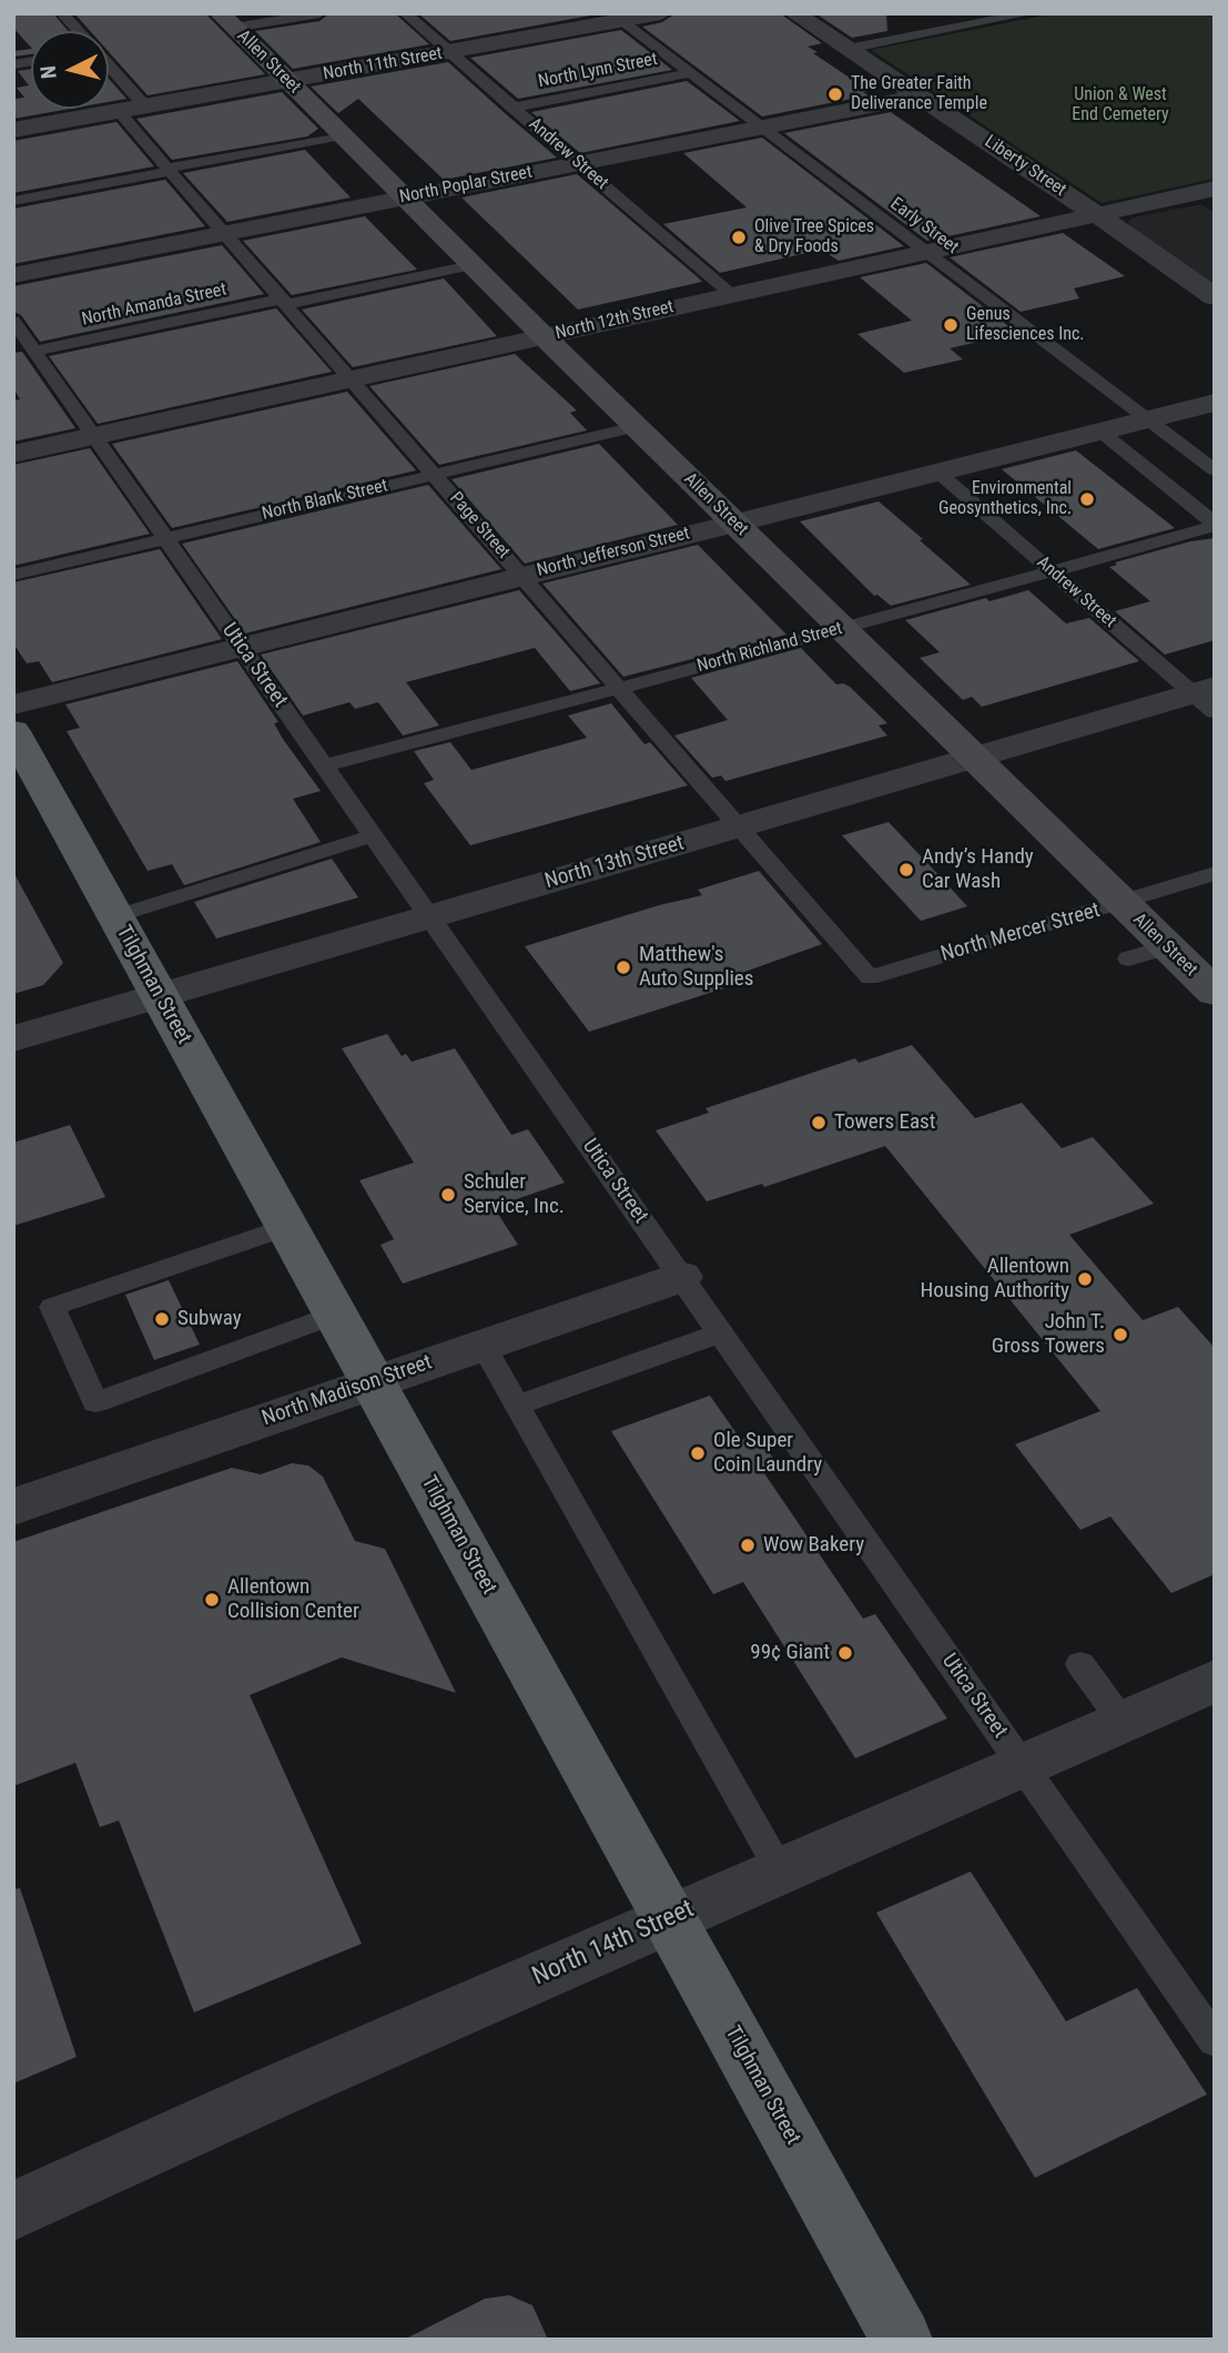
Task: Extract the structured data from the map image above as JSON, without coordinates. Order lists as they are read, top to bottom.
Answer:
{
  "streets": {
    "main road": ["Tilghman Street"],
    "street": [
      "Allen Street",
      "North 11th Street",
      "Liberty Street",
      "North Poplar Street",
      "North 12th Street",
      "North Jefferson Street",
      "North 13th Street",
      "North Madison Street",
      "North 14th Street"
    ],
    "lane": [
      "North Lynn Street",
      "Andrew Street",
      "Early Street",
      "North Amanda Street",
      "North Blank Street",
      "Page Street",
      "North Richland Street",
      "Utica Street",
      "North Mercer Street"
    ]
  },
  "crossings": [
    ["Allen Street", "North 11th Street"],
    ["Allen Street", "North Poplar Street"],
    ["Allen Street", "North Amanda Street"],
    ["Allen Street", "North 12th Street"],
    ["Allen Street", "North Blank Street"],
    ["Allen Street", "North Jefferson Street"],
    ["Allen Street", "North Richland Street"],
    ["Allen Street", "North 13th Street"],
    ["Allen Street", "North Mercer Street"],
    ["North 11th Street", "Andrew Street"],
    ["North 11th Street", "Early Street"],
    ["North 11th Street", "Page Street"],
    ["North Lynn Street", "Andrew Street"],
    ["North Lynn Street", "Early Street"],
    ["Andrew Street", "North Poplar Street"],
    ["Andrew Street", "North 12th Street"],
    ["Andrew Street", "North Jefferson Street"],
    ["Andrew Street", "North Richland Street"],
    ["Andrew Street", "North 13th Street"],
    ["Liberty Street", "North Poplar Street"],
    ["Liberty Street", "North 12th Street"],
    ["North Poplar Street", "Early Street"],
    ["North Poplar Street", "Page Street"],
    ["Early Street", "North 12th Street"],
    ["Early Street", "North Jefferson Street"],
    ["North Amanda Street", "Page Street"],
    ["North Amanda Street", "Utica Street"],
    ["North 12th Street", "Page Street"],
    ["North 12th Street", "Utica Street"],
    ["North Blank Street", "Page Street"],
    ["North Blank Street", "Utica Street"],
    ["Page Street", "North Jefferson Street"],
    ["Page Street", "North Richland Street"],
    ["Page Street", "North 13th Street"],
    ["Page Street", "North Mercer Street"],
    ["North Jefferson Street", "Utica Street"],
    ["North Richland Street", "Utica Street"],
    ["Utica Street", "North 13th Street"],
    ["Utica Street", "North Madison Street"],
    ["Utica Street", "North 14th Street"],
    ["North 13th Street", "Tilghman Street"],
    ["Tilghman Street", "North Madison Street"],
    ["Tilghman Street", "North 14th Street"]
  ],
  "parks": ["Union & West End Cemetery"],
  "places": [
    "The Greater Faith Deliverance Temple",
    "Olive Tree Spices & Dry Foods",
    "Genus Lifesciences Inc.",
    "Environmental Geosynthetics, Inc.",
    "Andy’s Handy Car Wash",
    "Matthew's Auto Supplies",
    "Towers East",
    "Schuler Service, Inc.",
    "Allentown Housing Authority",
    "Subway",
    "John T. Gross Towers",
    "Ole Super Coin Laundry",
    "Wow Bakery",
    "Allentown Collision Center",
    "99¢ Giant"
  ],
  "north": "left"
}
